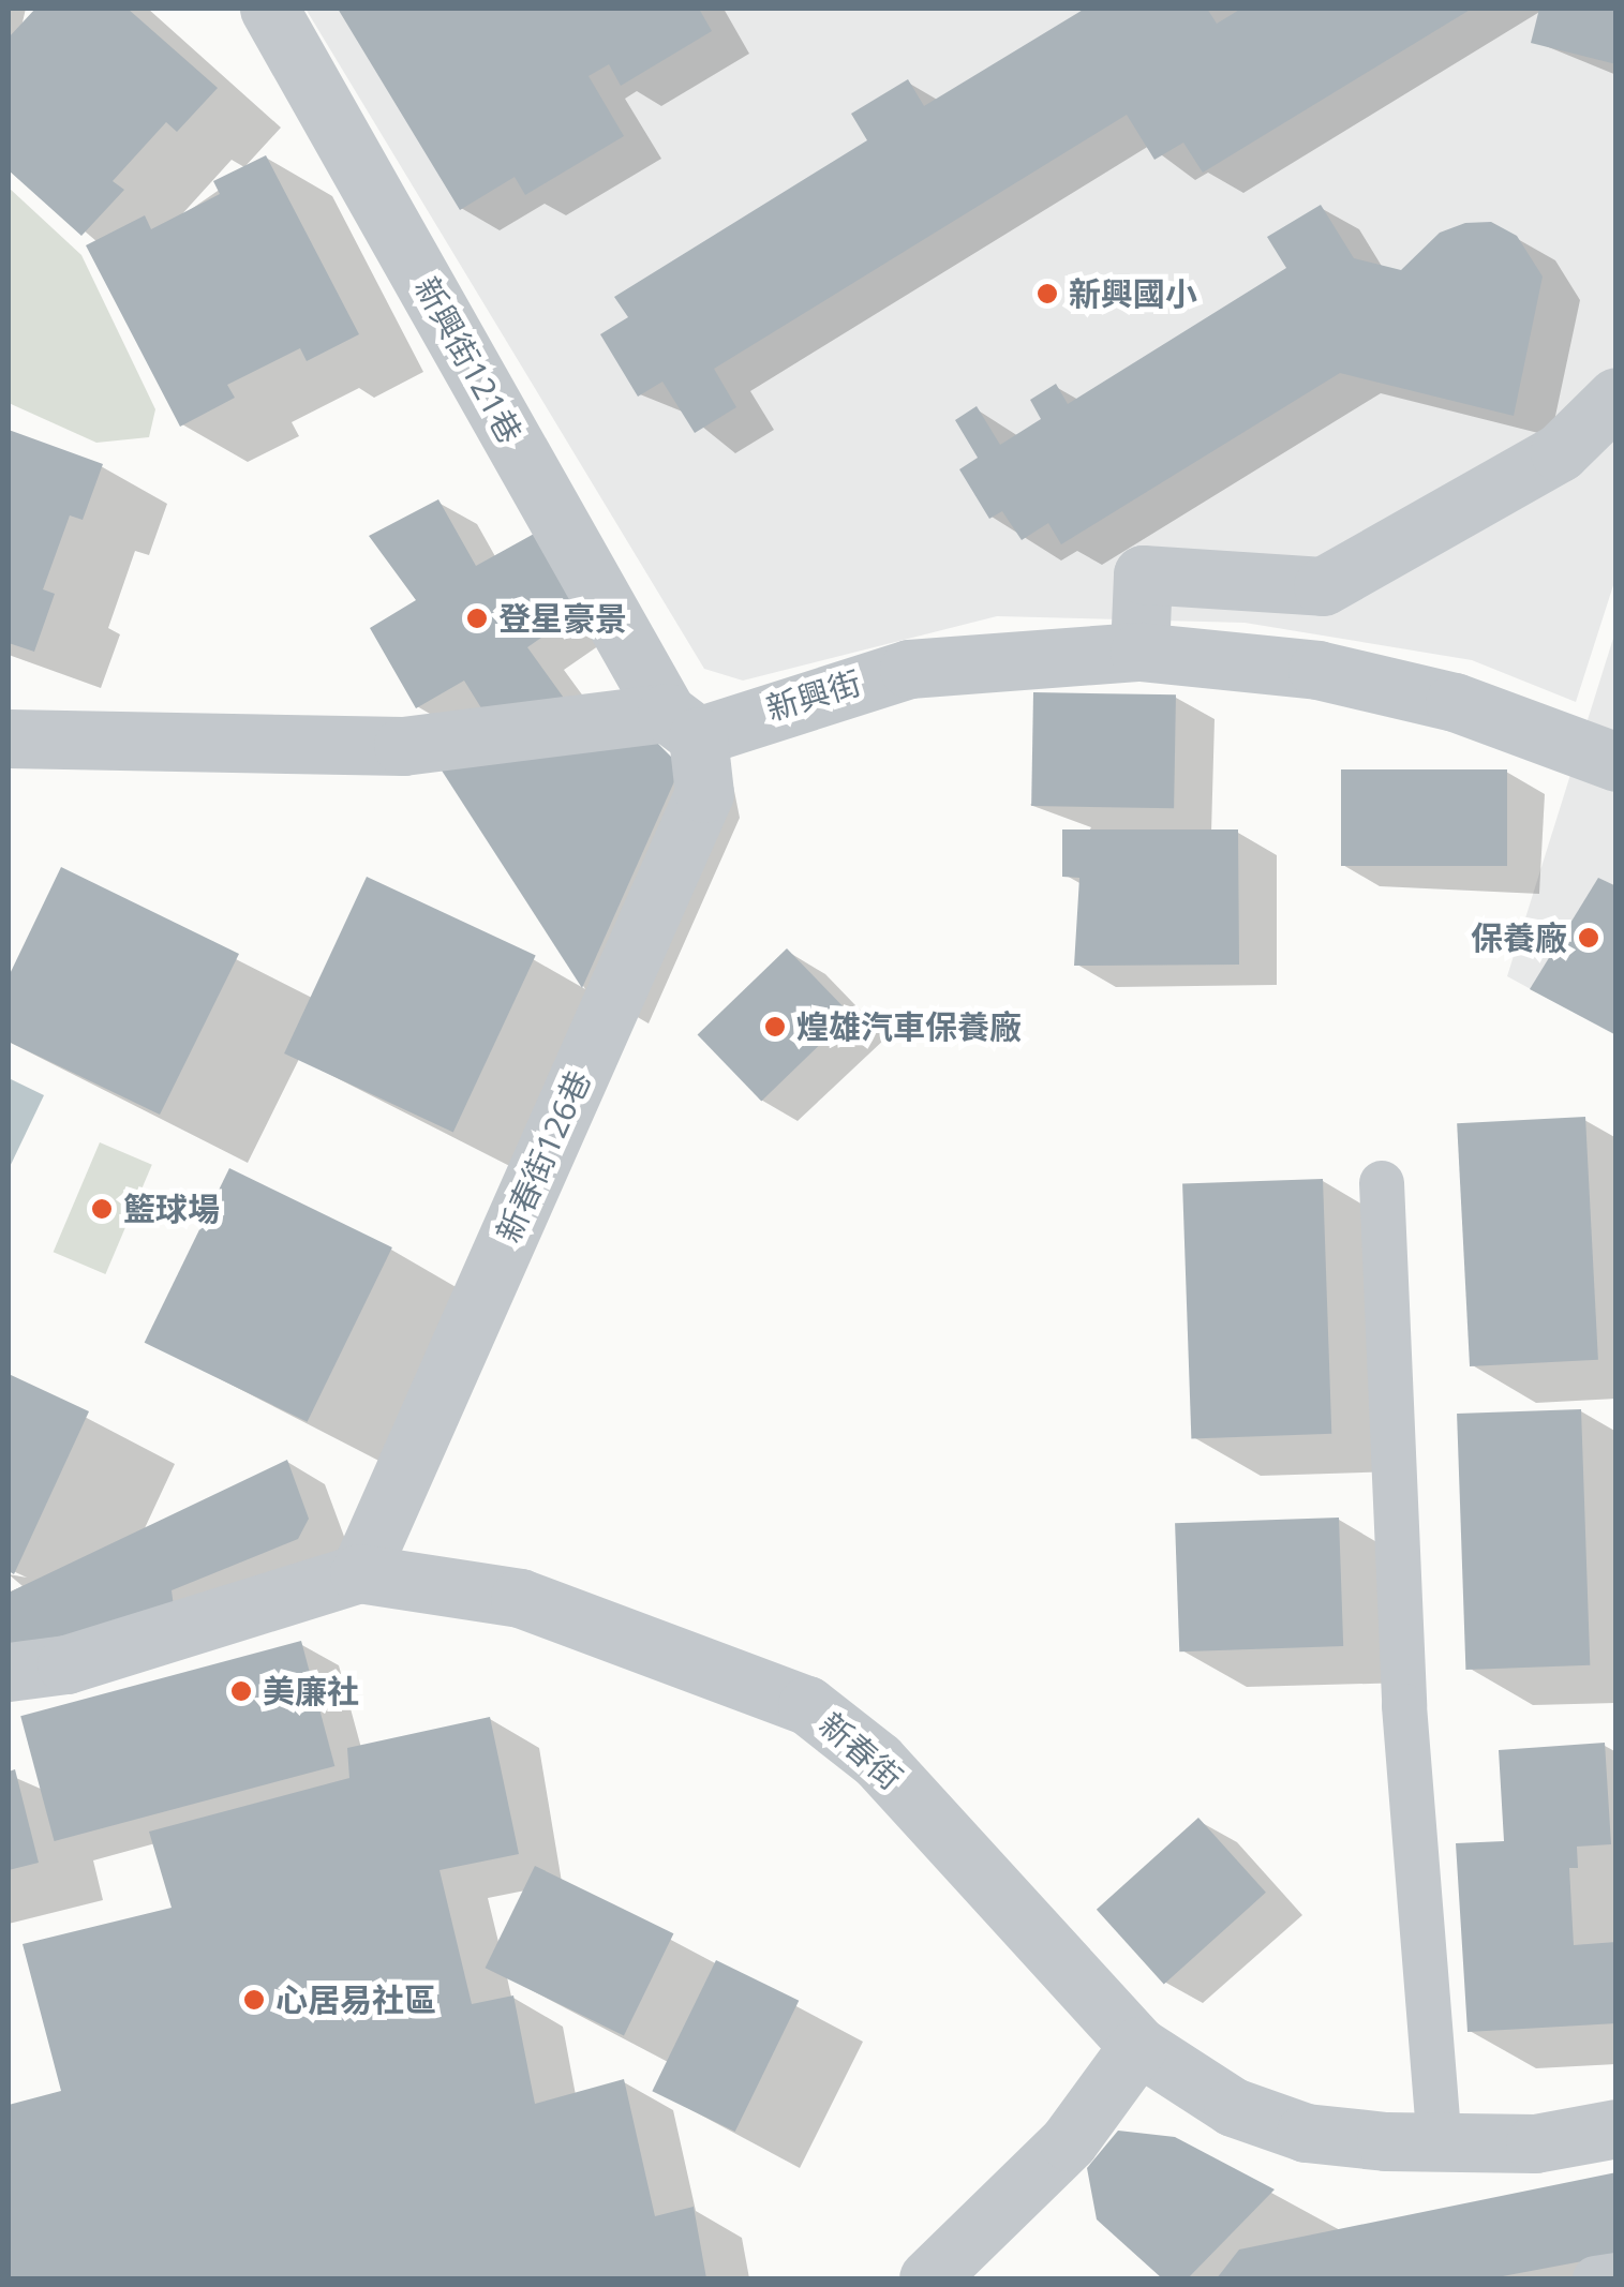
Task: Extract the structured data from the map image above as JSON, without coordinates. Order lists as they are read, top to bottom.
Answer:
{
  "streets": {
    "street": [
      "新興街121巷",
      "新興街",
      "新春街126巷",
      "新春街"
    ]
  },
  "crossings": [
    ["新興街121巷", "新興街"],
    ["新興街121巷", "新春街126巷"],
    ["新興街", "新春街126巷"],
    ["新春街126巷", "新春街"]
  ],
  "places": [
    "新興國小",
    "登星豪景",
    "保養廠",
    "煌雄汽車保養廠",
    "籃球場",
    "美廉社",
    "心居易社區"
  ]
}
